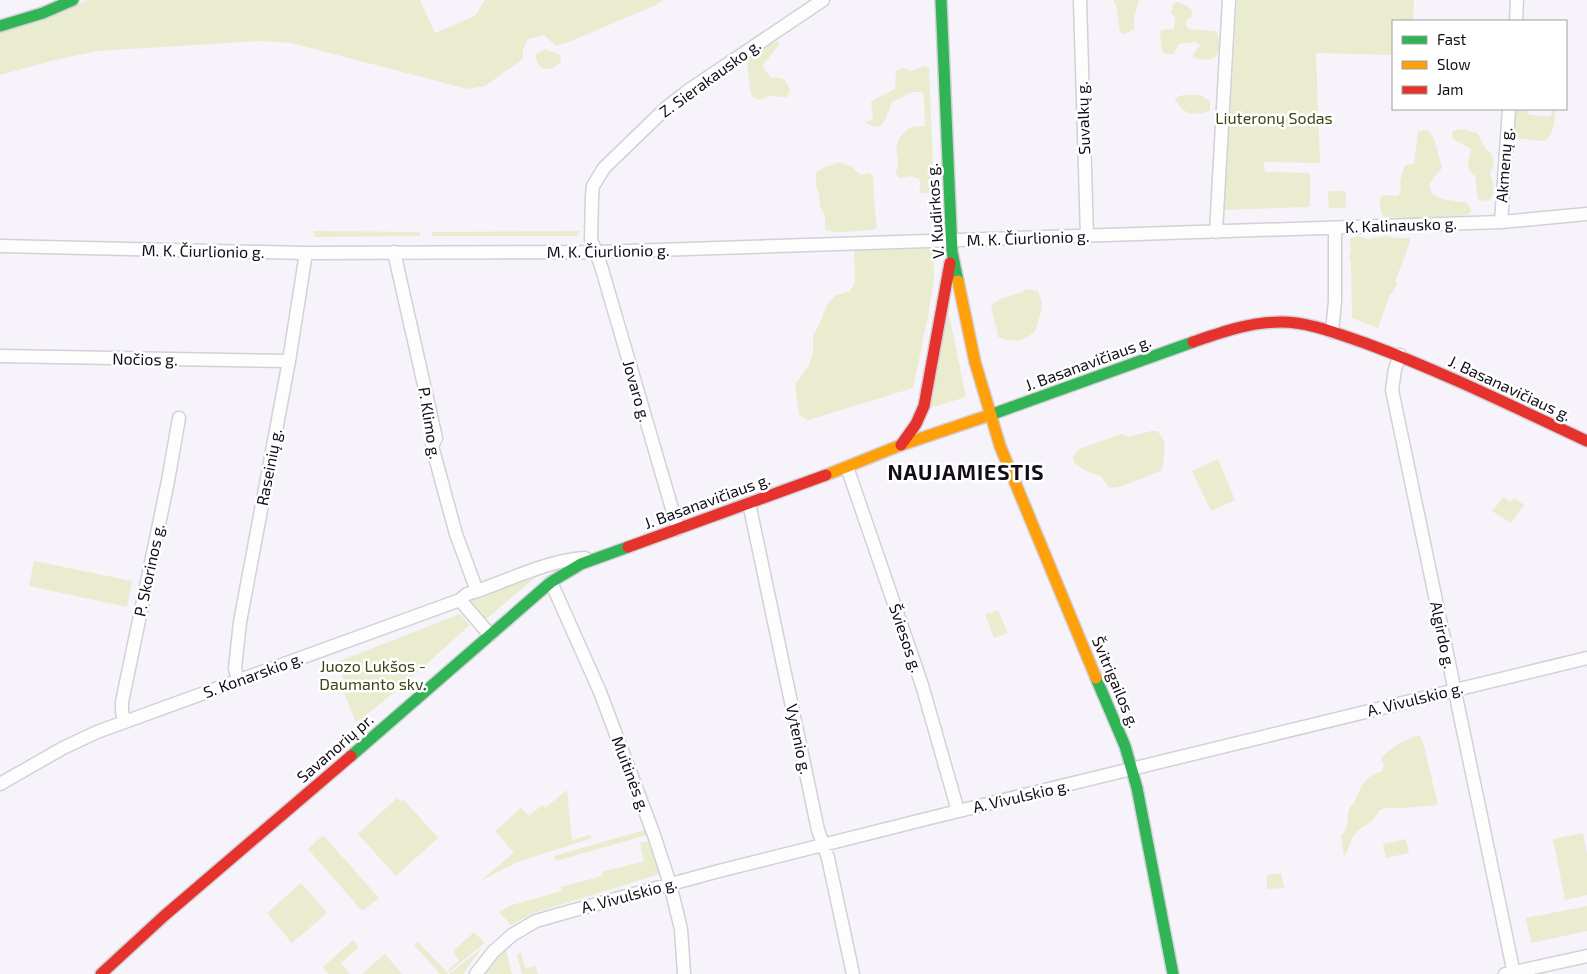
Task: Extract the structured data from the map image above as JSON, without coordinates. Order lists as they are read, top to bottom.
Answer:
{
  "streets": {
    "main road": [
      "V. Kudirkos g.",
      "J. Basanavičiaus g.",
      "Švitrigailos g.",
      "Savanorių pr."
    ],
    "street": [
      "Z. Sierakausko g.",
      "Suvalkų g.",
      "Akmenų g.",
      "K. Kalinausko g.",
      "M. K. Čiurlionio g.",
      "Nočios g.",
      "Jovaro g.",
      "P. Klimo g.",
      "Raseinių g.",
      "P. Skorinos g.",
      "Algirdo g.",
      "Šviesos g.",
      "S. Konarskio g.",
      "A. Vivulskio g.",
      "Vytenio g.",
      "Muitinės g."
    ]
  },
  "crossings": [
    ["Z. Sierakausko g.", "M. K. Čiurlionio g."],
    ["Z. Sierakausko g.", "Jovaro g."],
    ["Suvalkų g.", "M. K. Čiurlionio g."],
    ["Akmenų g.", "K. Kalinausko g."],
    ["V. Kudirkos g.", "M. K. Čiurlionio g."],
    ["V. Kudirkos g.", "J. Basanavičiaus g."],
    ["V. Kudirkos g.", "Švitrigailos g."],
    ["K. Kalinausko g.", "M. K. Čiurlionio g."],
    ["M. K. Čiurlionio g.", "Jovaro g."],
    ["M. K. Čiurlionio g.", "P. Klimo g."],
    ["M. K. Čiurlionio g.", "Raseinių g."],
    ["Nočios g.", "Raseinių g."],
    ["J. Basanavičiaus g.", "Jovaro g."],
    ["J. Basanavičiaus g.", "Algirdo g."],
    ["J. Basanavičiaus g.", "Šviesos g."],
    ["J. Basanavičiaus g.", "S. Konarskio g."],
    ["J. Basanavičiaus g.", "Švitrigailos g."],
    ["J. Basanavičiaus g.", "Vytenio g."],
    ["J. Basanavičiaus g.", "Savanorių pr."],
    ["P. Klimo g.", "S. Konarskio g."],
    ["Raseinių g.", "S. Konarskio g."],
    ["P. Skorinos g.", "S. Konarskio g."],
    ["Algirdo g.", "A. Vivulskio g."],
    ["Šviesos g.", "A. Vivulskio g."],
    ["S. Konarskio g.", "Savanorių pr."],
    ["Švitrigailos g.", "A. Vivulskio g."],
    ["A. Vivulskio g.", "Vytenio g."],
    ["A. Vivulskio g.", "Muitinės g."],
    ["Savanorių pr.", "Muitinės g."]
  ],
  "districts": ["NAUJAMIESTIS"],
  "parks": ["Liuteronų Sodas", "Juozo Lukšos - Daumanto skv."],
  "legend": ["Fast", "Slow", "Jam"]
}
